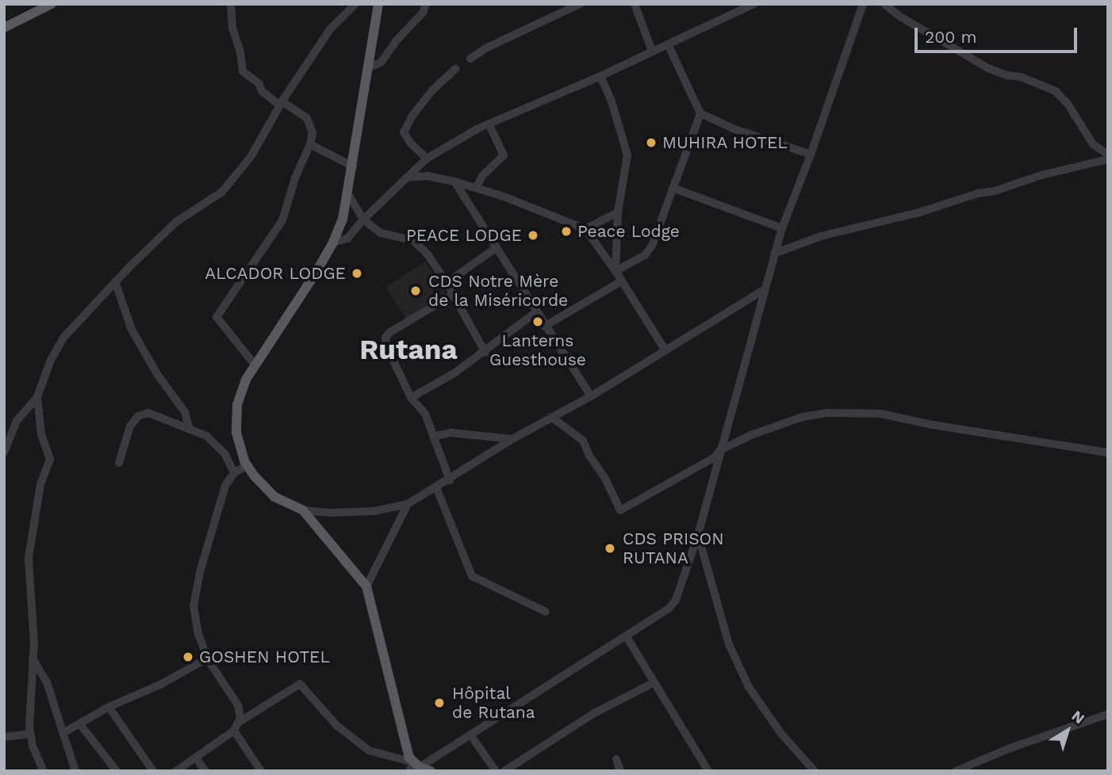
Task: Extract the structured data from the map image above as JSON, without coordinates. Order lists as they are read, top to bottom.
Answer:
{
  "districts": ["Rutana"],
  "places": [
    "MUHIRA HOTEL",
    "Peace Lodge",
    "PEACE LODGE",
    "ALCADOR LODGE",
    "CDS Notre Mère de la Miséricorde",
    "Lanterns Guesthouse",
    "CDS PRISON RUTANA",
    "GOSHEN HOTEL",
    "Hôpital de Rutana"
  ],
  "scale_bar": "200 m",
  "north": "top right"
}
